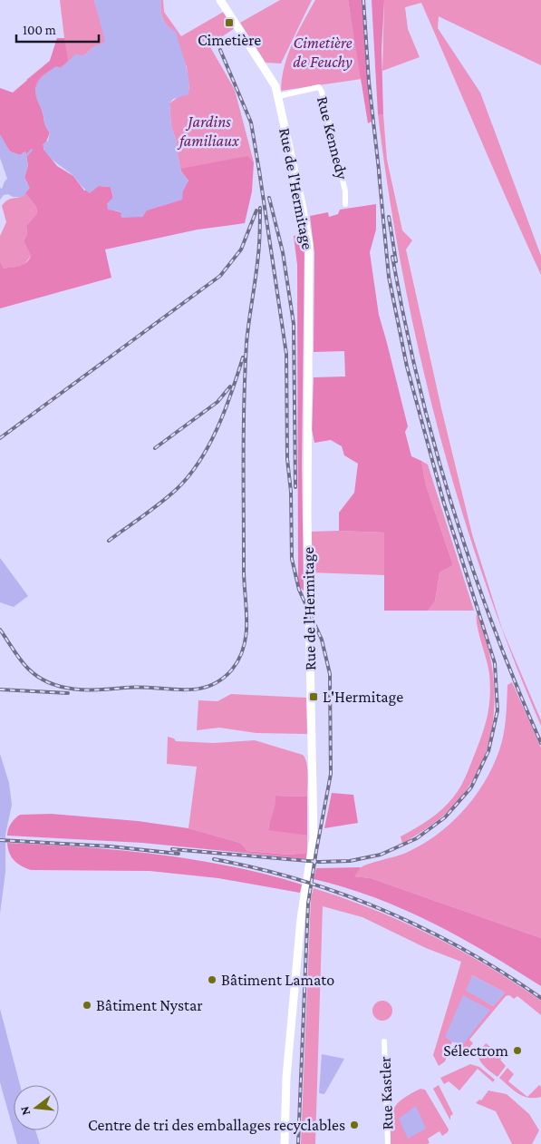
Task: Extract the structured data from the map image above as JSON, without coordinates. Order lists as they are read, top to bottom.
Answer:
{
  "streets": {
    "street": ["Rue Kennedy", "Rue de l'Hermitage", "Rue Kastler"]
  },
  "crossings": [
    ["Rue Kennedy", "Rue de l'Hermitage"]
  ],
  "parks": ["Cimetière de Feuchy", "Jardins familiaux"],
  "places": {
    "transit": ["Cimetière", "L'Hermitage"],
    "other": [
      "Bâtiment Lamato",
      "Bâtiment Nystar",
      "Sélectrom",
      "Centre de tri des emballages recyclables"
    ]
  },
  "scale_bar": "100 m",
  "north": "left"
}
